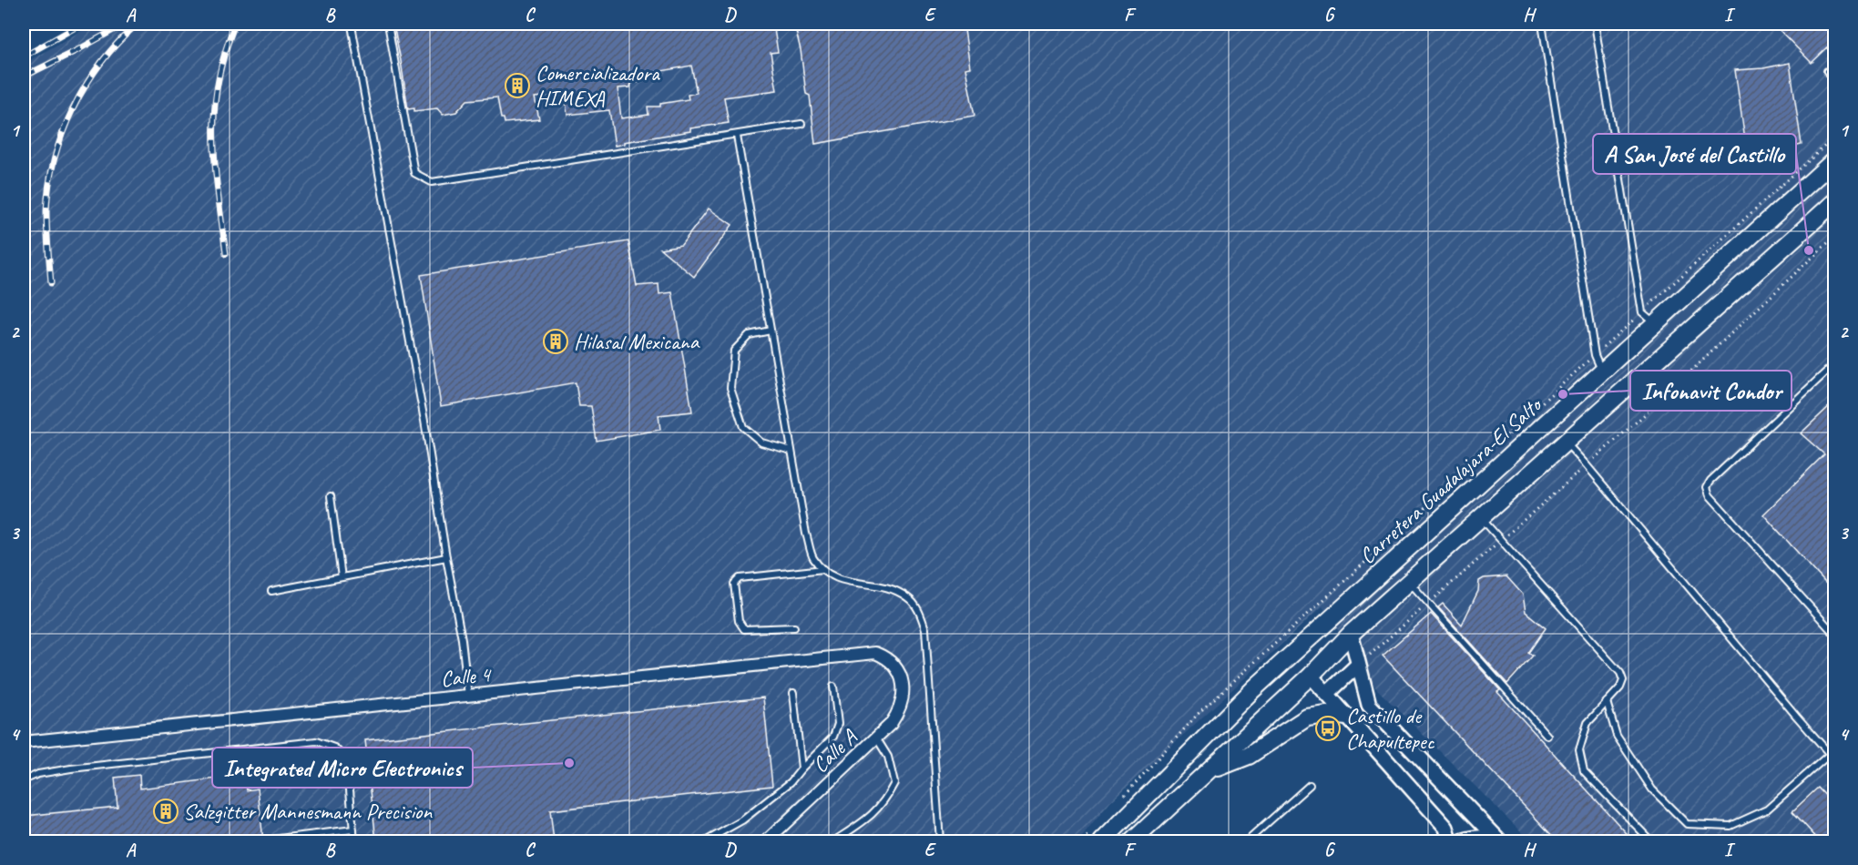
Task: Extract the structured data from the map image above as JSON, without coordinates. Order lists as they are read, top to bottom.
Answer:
{
  "streets": {
    "main road": ["Carretera Guadalajara-El Salto"],
    "street": ["Calle 4", "Calle A"]
  },
  "crossings": [
    ["Calle 4", "Calle A"]
  ],
  "places": {
    "building": ["Comercializadora HIMEXA", "Hilasal Mexicana", "Salzgitter Mannesmann Precision"],
    "other": ["A San José del Castillo", "Infonavit Condor", "Integrated Micro Electronics"],
    "bus stop": ["Castillo de Chapultepec"]
  },
  "grid": {
    "columns": [
      "A",
      "B",
      "C",
      "D",
      "E",
      "F",
      "G",
      "H",
      "I"
    ],
    "rows": [
      "1",
      "2",
      "3",
      "4"
    ]
  }
}
